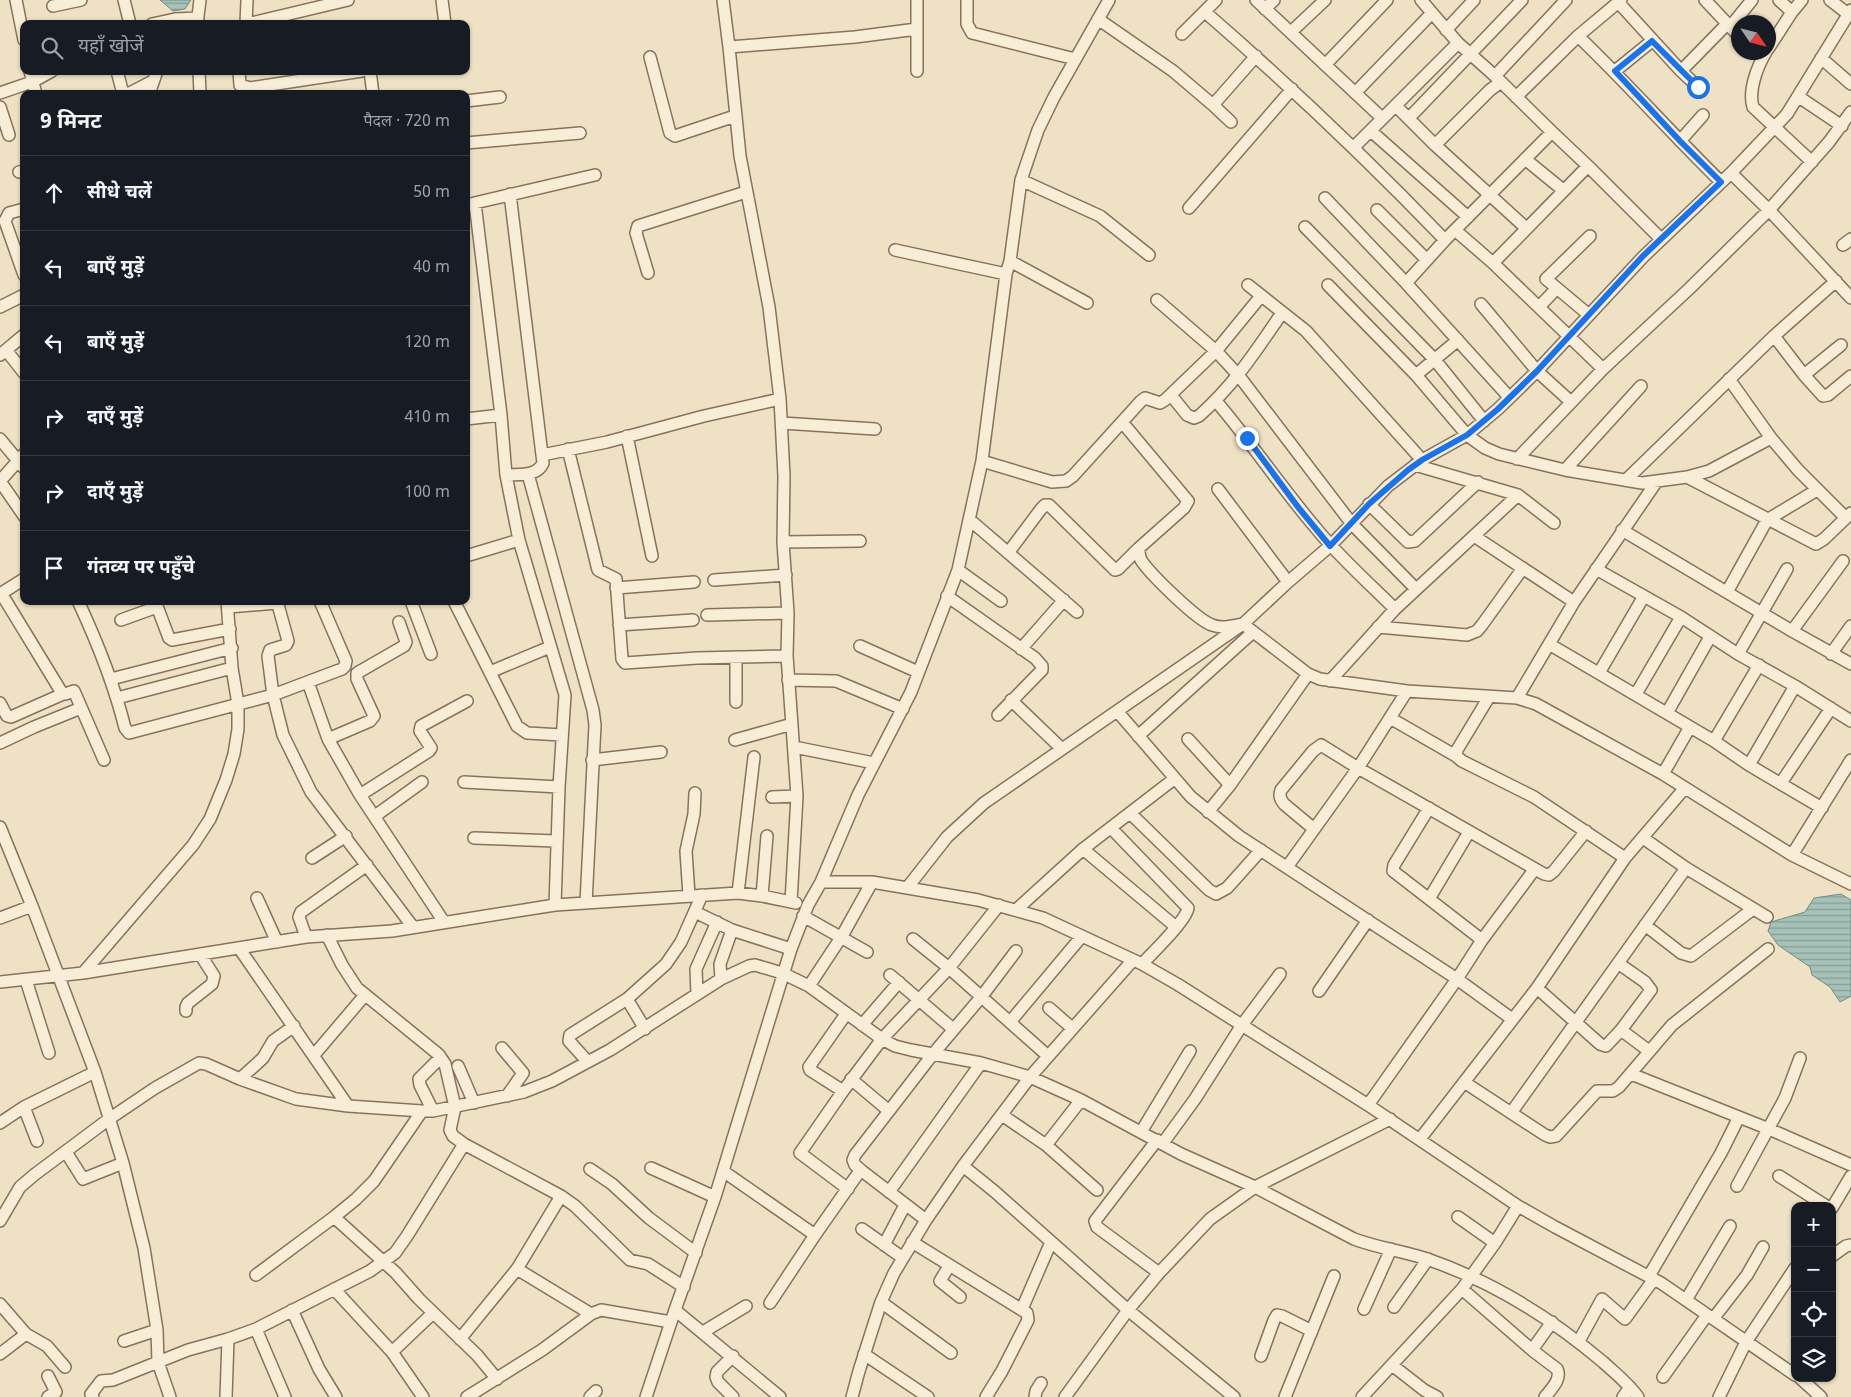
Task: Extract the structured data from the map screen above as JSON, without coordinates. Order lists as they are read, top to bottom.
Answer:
{
  "north": "bottom right",
  "page": {
    "search": "यहाँ खोजें",
    "heading": ["9 मिनट", "पैदल · 720 m"],
    "list": [
      ["सीधे चलें", "50 m"],
      ["बाएँ मुड़ें", "40 m"],
      ["बाएँ मुड़ें", "120 m"],
      ["दाएँ मुड़ें", "410 m"],
      ["दाएँ मुड़ें", "100 m"],
      "गंतव्य पर पहुँचे"
    ],
    "map_buttons": ["+", "−"]
  }
}
